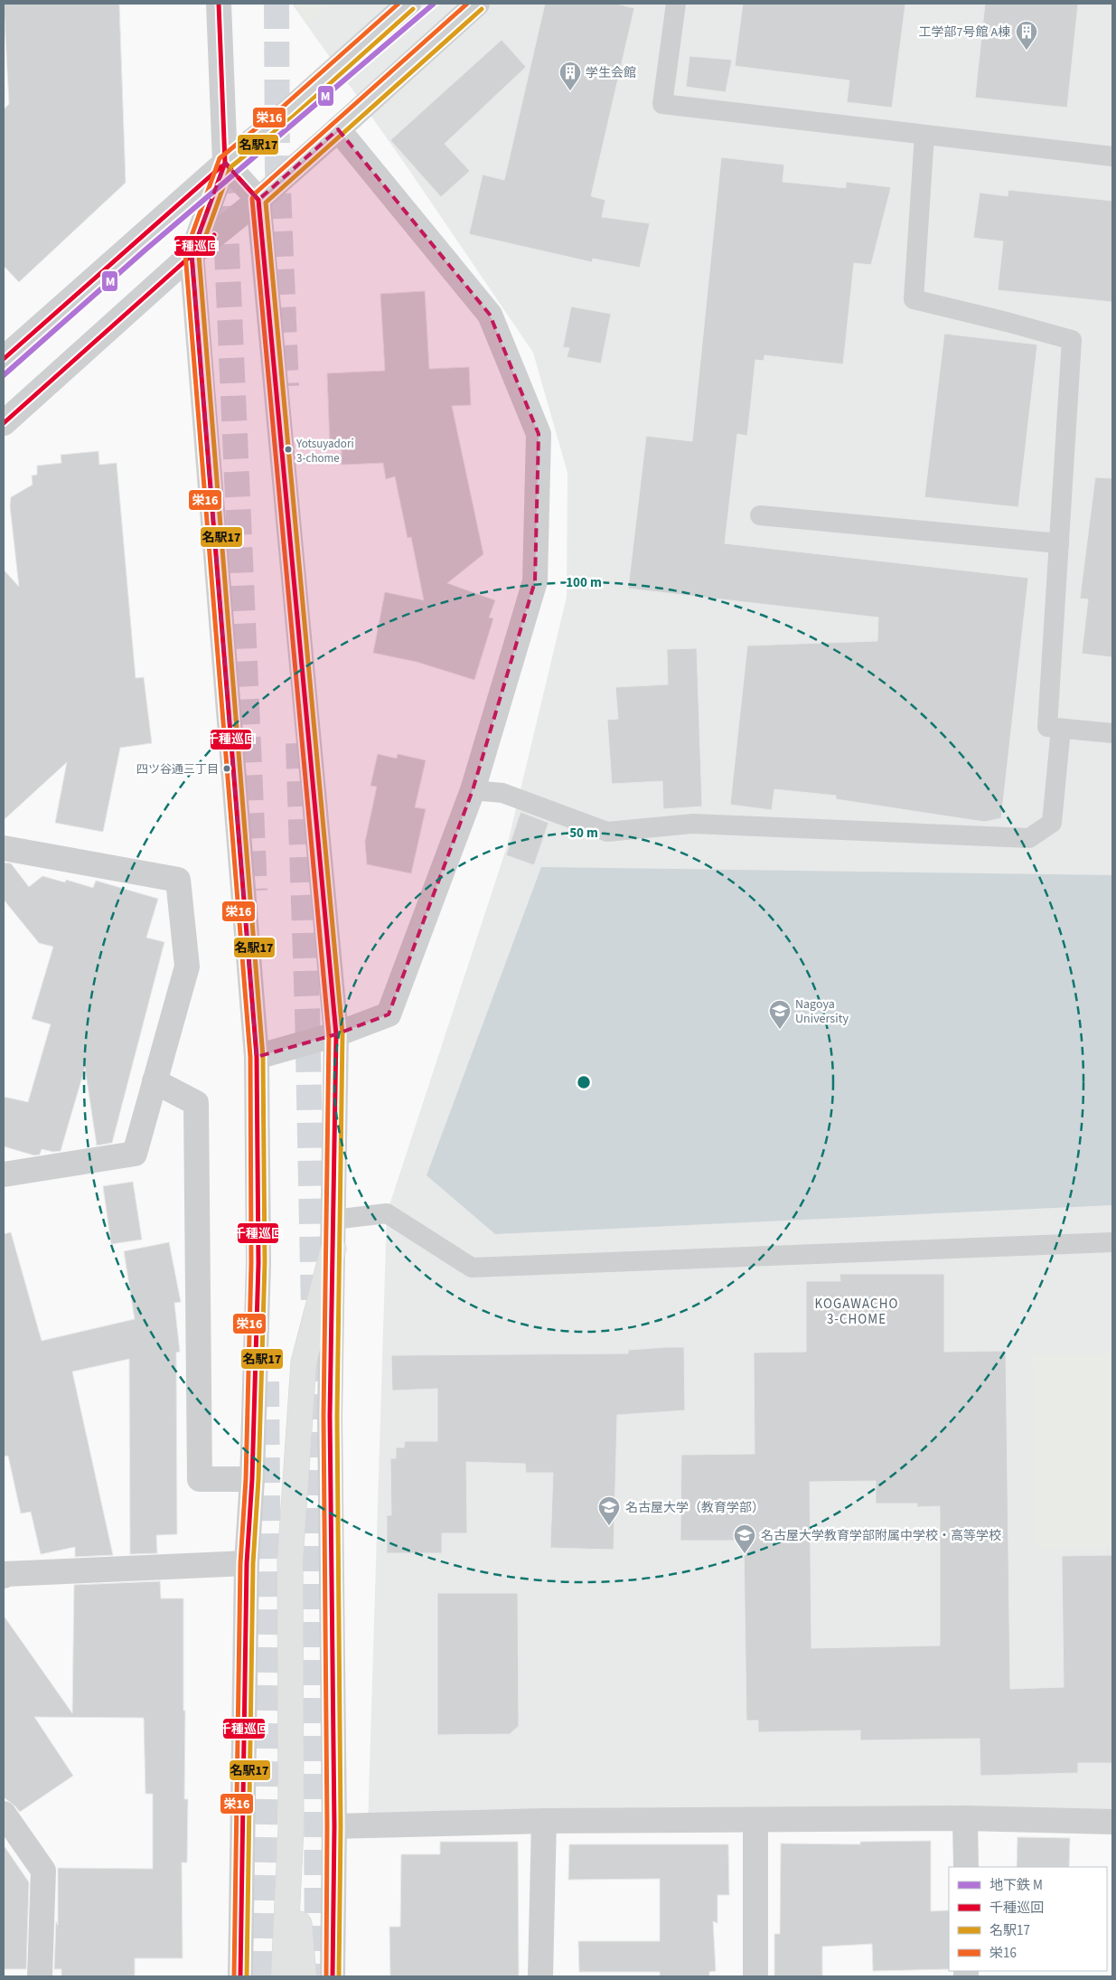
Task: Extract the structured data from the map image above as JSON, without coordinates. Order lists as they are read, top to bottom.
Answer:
{
  "districts": ["KOGAWACHO 3-CHOME"],
  "places": {
    "building": ["工学部7号館 A棟", "学生会館"],
    "other": ["Yotsuyadori 3-chome", "四ツ谷通三丁目"],
    "school or university": ["Nagoya University", "名古屋大学（教育学部）", "名古屋大学教育学部附属中学校・高等学校"]
  },
  "lines": [
    "metro line M",
    "transit line 千種巡回",
    "transit line 栄16",
    "transit line 名駅17"
  ],
  "legend": [
    "地下鉄 M",
    "千種巡回",
    "名駅17",
    "栄16"
  ],
  "rings": ["100 m", "50 m"]
}
